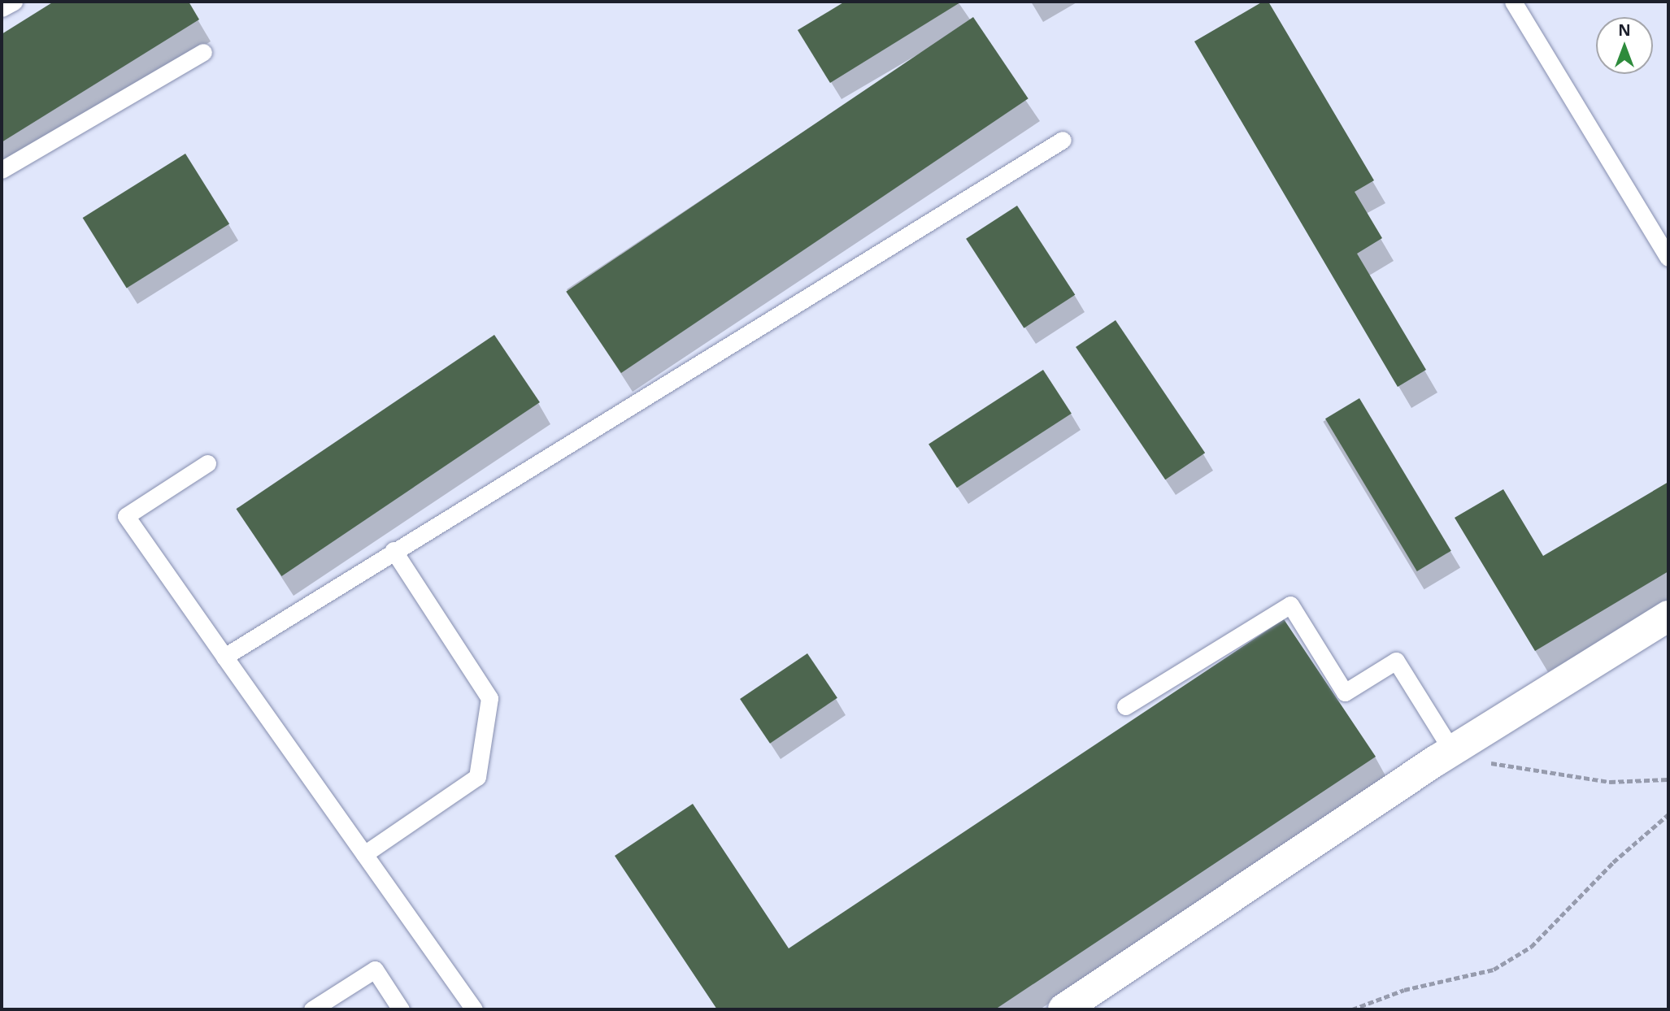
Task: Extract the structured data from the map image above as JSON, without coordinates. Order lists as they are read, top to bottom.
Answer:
{
  "north": "top"
}
